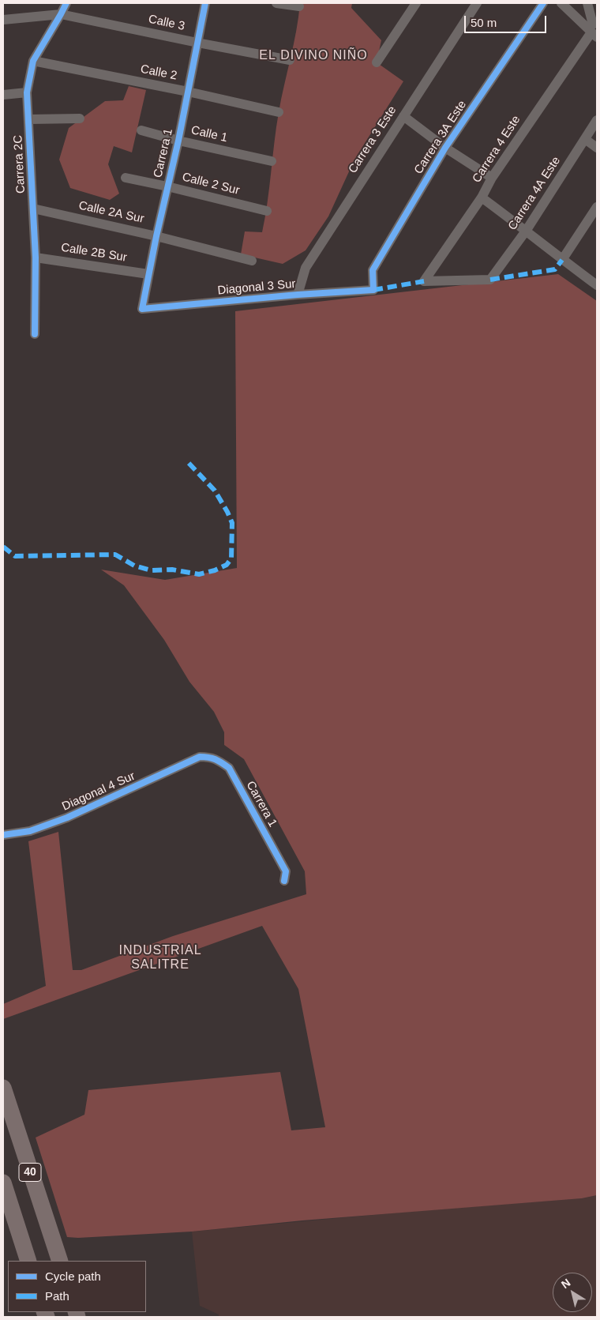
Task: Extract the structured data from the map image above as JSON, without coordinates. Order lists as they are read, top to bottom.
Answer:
{
  "streets": {
    "highway": ["40"],
    "street": [
      "Calle 3",
      "Calle 2",
      "Calle 1",
      "Carrera 3A Este",
      "Carrera 3 Este",
      "Carrera 4 Este",
      "Carrera 1",
      "Carrera 2C",
      "Calle 2 Sur",
      "Carrera 4A Este",
      "Calle 2A Sur",
      "Calle 2B Sur",
      "Diagonal 3 Sur",
      "Diagonal 4 Sur"
    ]
  },
  "crossings": [
    ["Calle 3", "Carrera 1"],
    ["Calle 3", "Carrera 2C"],
    ["Calle 2", "Carrera 1"],
    ["Calle 2", "Carrera 2C"],
    ["Calle 1", "Carrera 1"],
    ["Carrera 3A Este", "Diagonal 3 Sur"],
    ["Carrera 3 Este", "Diagonal 3 Sur"],
    ["Carrera 4 Este", "Carrera 4A Este"],
    ["Carrera 1", "Calle 2 Sur"],
    ["Carrera 1", "Calle 2A Sur"],
    ["Carrera 1", "Calle 2B Sur"],
    ["Carrera 1", "Diagonal 3 Sur"],
    ["Carrera 1", "Diagonal 4 Sur"],
    ["Carrera 2C", "Calle 2A Sur"],
    ["Carrera 2C", "Calle 2B Sur"]
  ],
  "districts": ["EL DIVINO NIÑO", "INDUSTRIAL SALITRE"],
  "legend": ["Cycle path", "Path"],
  "scale_bar": "50 m",
  "north": "top left"
}
